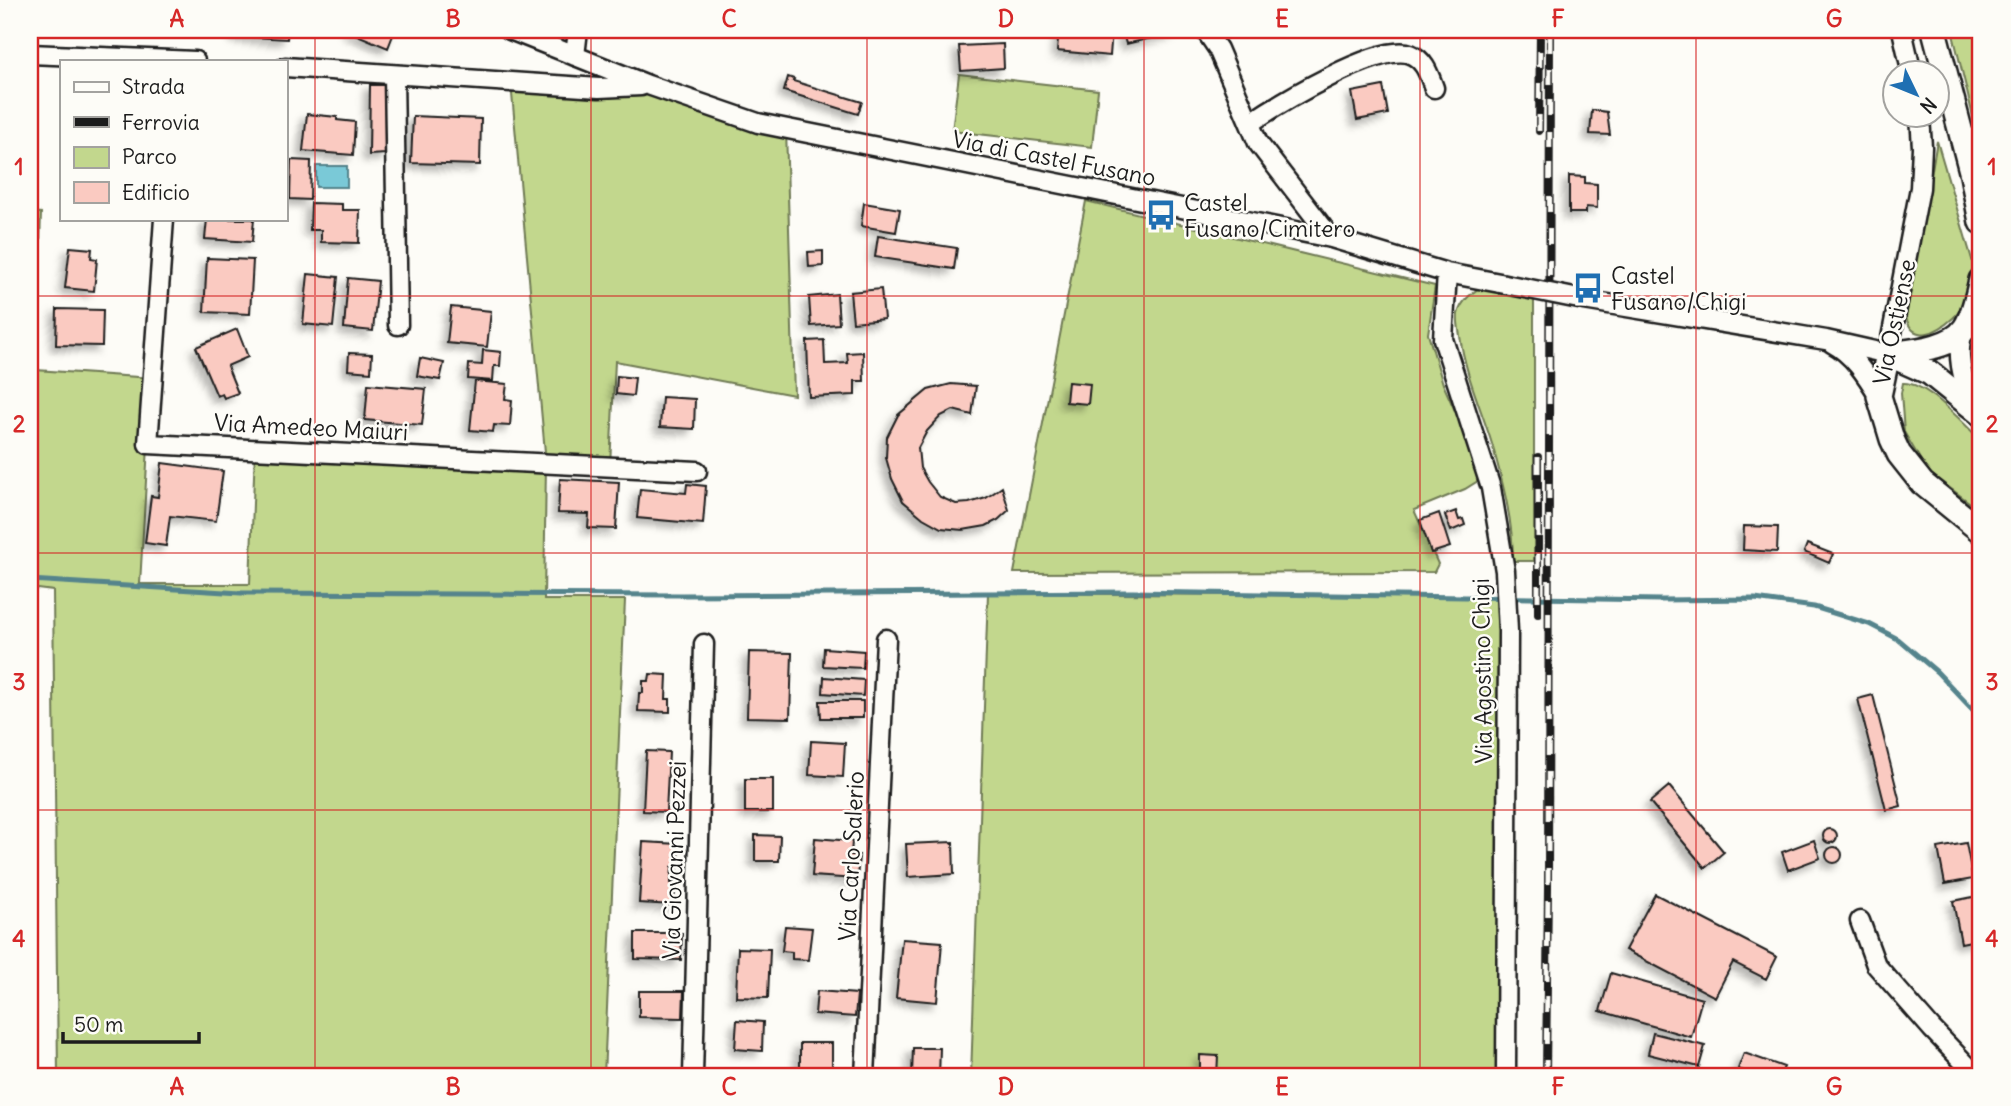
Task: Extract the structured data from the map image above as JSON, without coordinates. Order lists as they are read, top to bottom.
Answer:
{
  "streets": {
    "main road": ["Via Ostiense"],
    "street": [
      "Via di Castel Fusano",
      "Via Amedeo Maiuri",
      "Via Agostino Chigi",
      "Via Carlo Salerio",
      "Via Giovanni Pezzei"
    ]
  },
  "crossings": [
    ["Via di Castel Fusano", "Via Ostiense"],
    ["Via di Castel Fusano", "Via Agostino Chigi"]
  ],
  "places": {
    "bus stop": ["Castel Fusano/Cimitero", "Castel Fusano/Chigi"]
  },
  "legend": [
    "Strada",
    "Ferrovia",
    "Parco",
    "Edificio"
  ],
  "scale_bar": "50 m",
  "north": "bottom right",
  "grid": {
    "columns": [
      "A",
      "B",
      "C",
      "D",
      "E",
      "F",
      "G"
    ],
    "rows": [
      "1",
      "2",
      "3",
      "4"
    ]
  }
}
